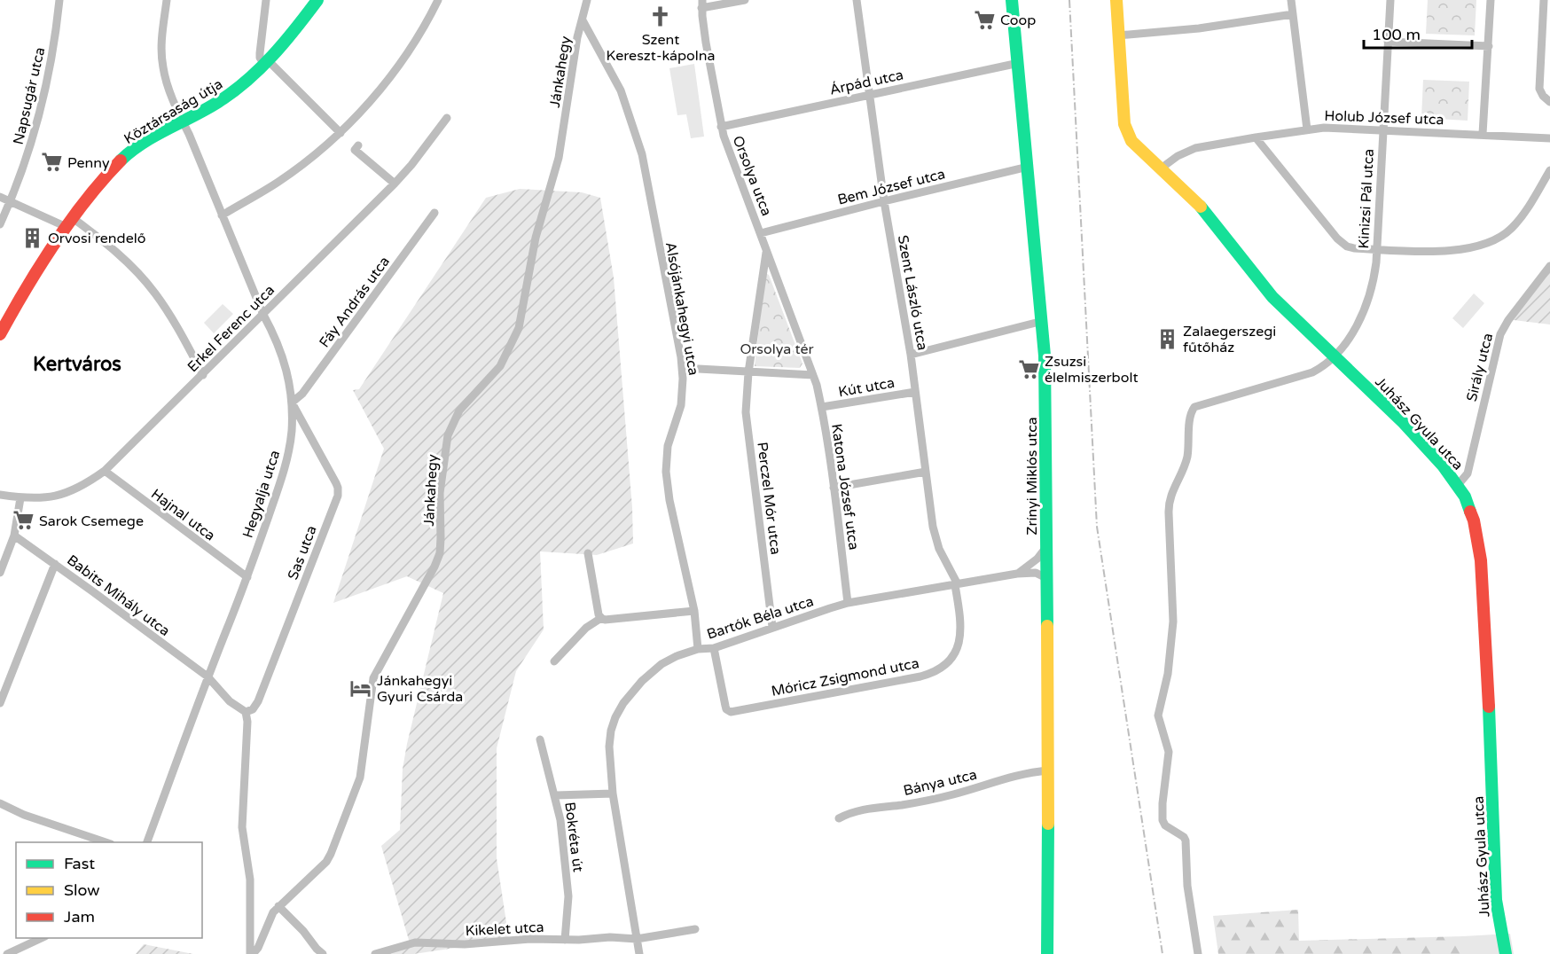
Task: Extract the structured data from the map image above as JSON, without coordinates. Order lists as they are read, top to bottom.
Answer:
{
  "streets": {
    "street": [
      "Jánkahegy",
      "Árpád utca",
      "Napsugár utca",
      "Köztársaság útja",
      "Holub József utca",
      "Orsolya utca",
      "Bem József utca",
      "Kinizsi Pál utca",
      "Szent László utca",
      "Fáy András utca",
      "Alsójánkahegyi utca",
      "Erkel Ferenc utca",
      "Sirály utca",
      "Kút utca",
      "Juhász Gyula utca",
      "Zrínyi Miklós utca",
      "Katona József utca",
      "Hegyalja utca",
      "Perczel Mór utca",
      "Hajnal utca",
      "Sas utca",
      "Babits Mihály utca",
      "Bartók Béla utca",
      "Móricz Zsigmond utca",
      "Bánya utca",
      "Bokréta út",
      "Kikelet utca"
    ]
  },
  "crossings": [
    ["Jánkahegy", "Alsójánkahegyi utca"],
    ["Árpád utca", "Orsolya utca"],
    ["Árpád utca", "Szent László utca"],
    ["Árpád utca", "Zrínyi Miklós utca"],
    ["Köztársaság útja", "Hegyalja utca"],
    ["Holub József utca", "Kinizsi Pál utca"],
    ["Holub József utca", "Juhász Gyula utca"],
    ["Orsolya utca", "Bem József utca"],
    ["Bem József utca", "Szent László utca"],
    ["Bem József utca", "Zrínyi Miklós utca"],
    ["Kinizsi Pál utca", "Juhász Gyula utca"],
    ["Szent László utca", "Kút utca"],
    ["Szent László utca", "Bartók Béla utca"],
    ["Szent László utca", "Móricz Zsigmond utca"],
    ["Fáy András utca", "Hegyalja utca"],
    ["Fáy András utca", "Sas utca"],
    ["Alsójánkahegyi utca", "Bartók Béla utca"],
    ["Erkel Ferenc utca", "Hegyalja utca"],
    ["Erkel Ferenc utca", "Hajnal utca"],
    ["Sirály utca", "Juhász Gyula utca"],
    ["Kút utca", "Katona József utca"],
    ["Zrínyi Miklós utca", "Bánya utca"],
    ["Katona József utca", "Bartók Béla utca"],
    ["Hegyalja utca", "Hajnal utca"],
    ["Hegyalja utca", "Sas utca"],
    ["Hegyalja utca", "Babits Mihály utca"],
    ["Perczel Mór utca", "Bartók Béla utca"],
    ["Bartók Béla utca", "Móricz Zsigmond utca"],
    ["Bartók Béla utca", "Kikelet utca"],
    ["Bokréta út", "Kikelet utca"]
  ],
  "districts": ["Kertváros"],
  "parks": ["Orsolya tér"],
  "places": {
    "church": ["Szent Kereszt-kápolna"],
    "supermarket": [
      "Coop",
      "Penny",
      "Zsuzsi élelmiszerbolt",
      "Sarok Csemege"
    ],
    "building": ["Orvosi rendelő", "Zalaegerszegi fűtőház"],
    "hotel": ["Jánkahegyi Gyuri Csárda"]
  },
  "legend": ["Fast", "Slow", "Jam"],
  "scale_bar": "100 m"
}
